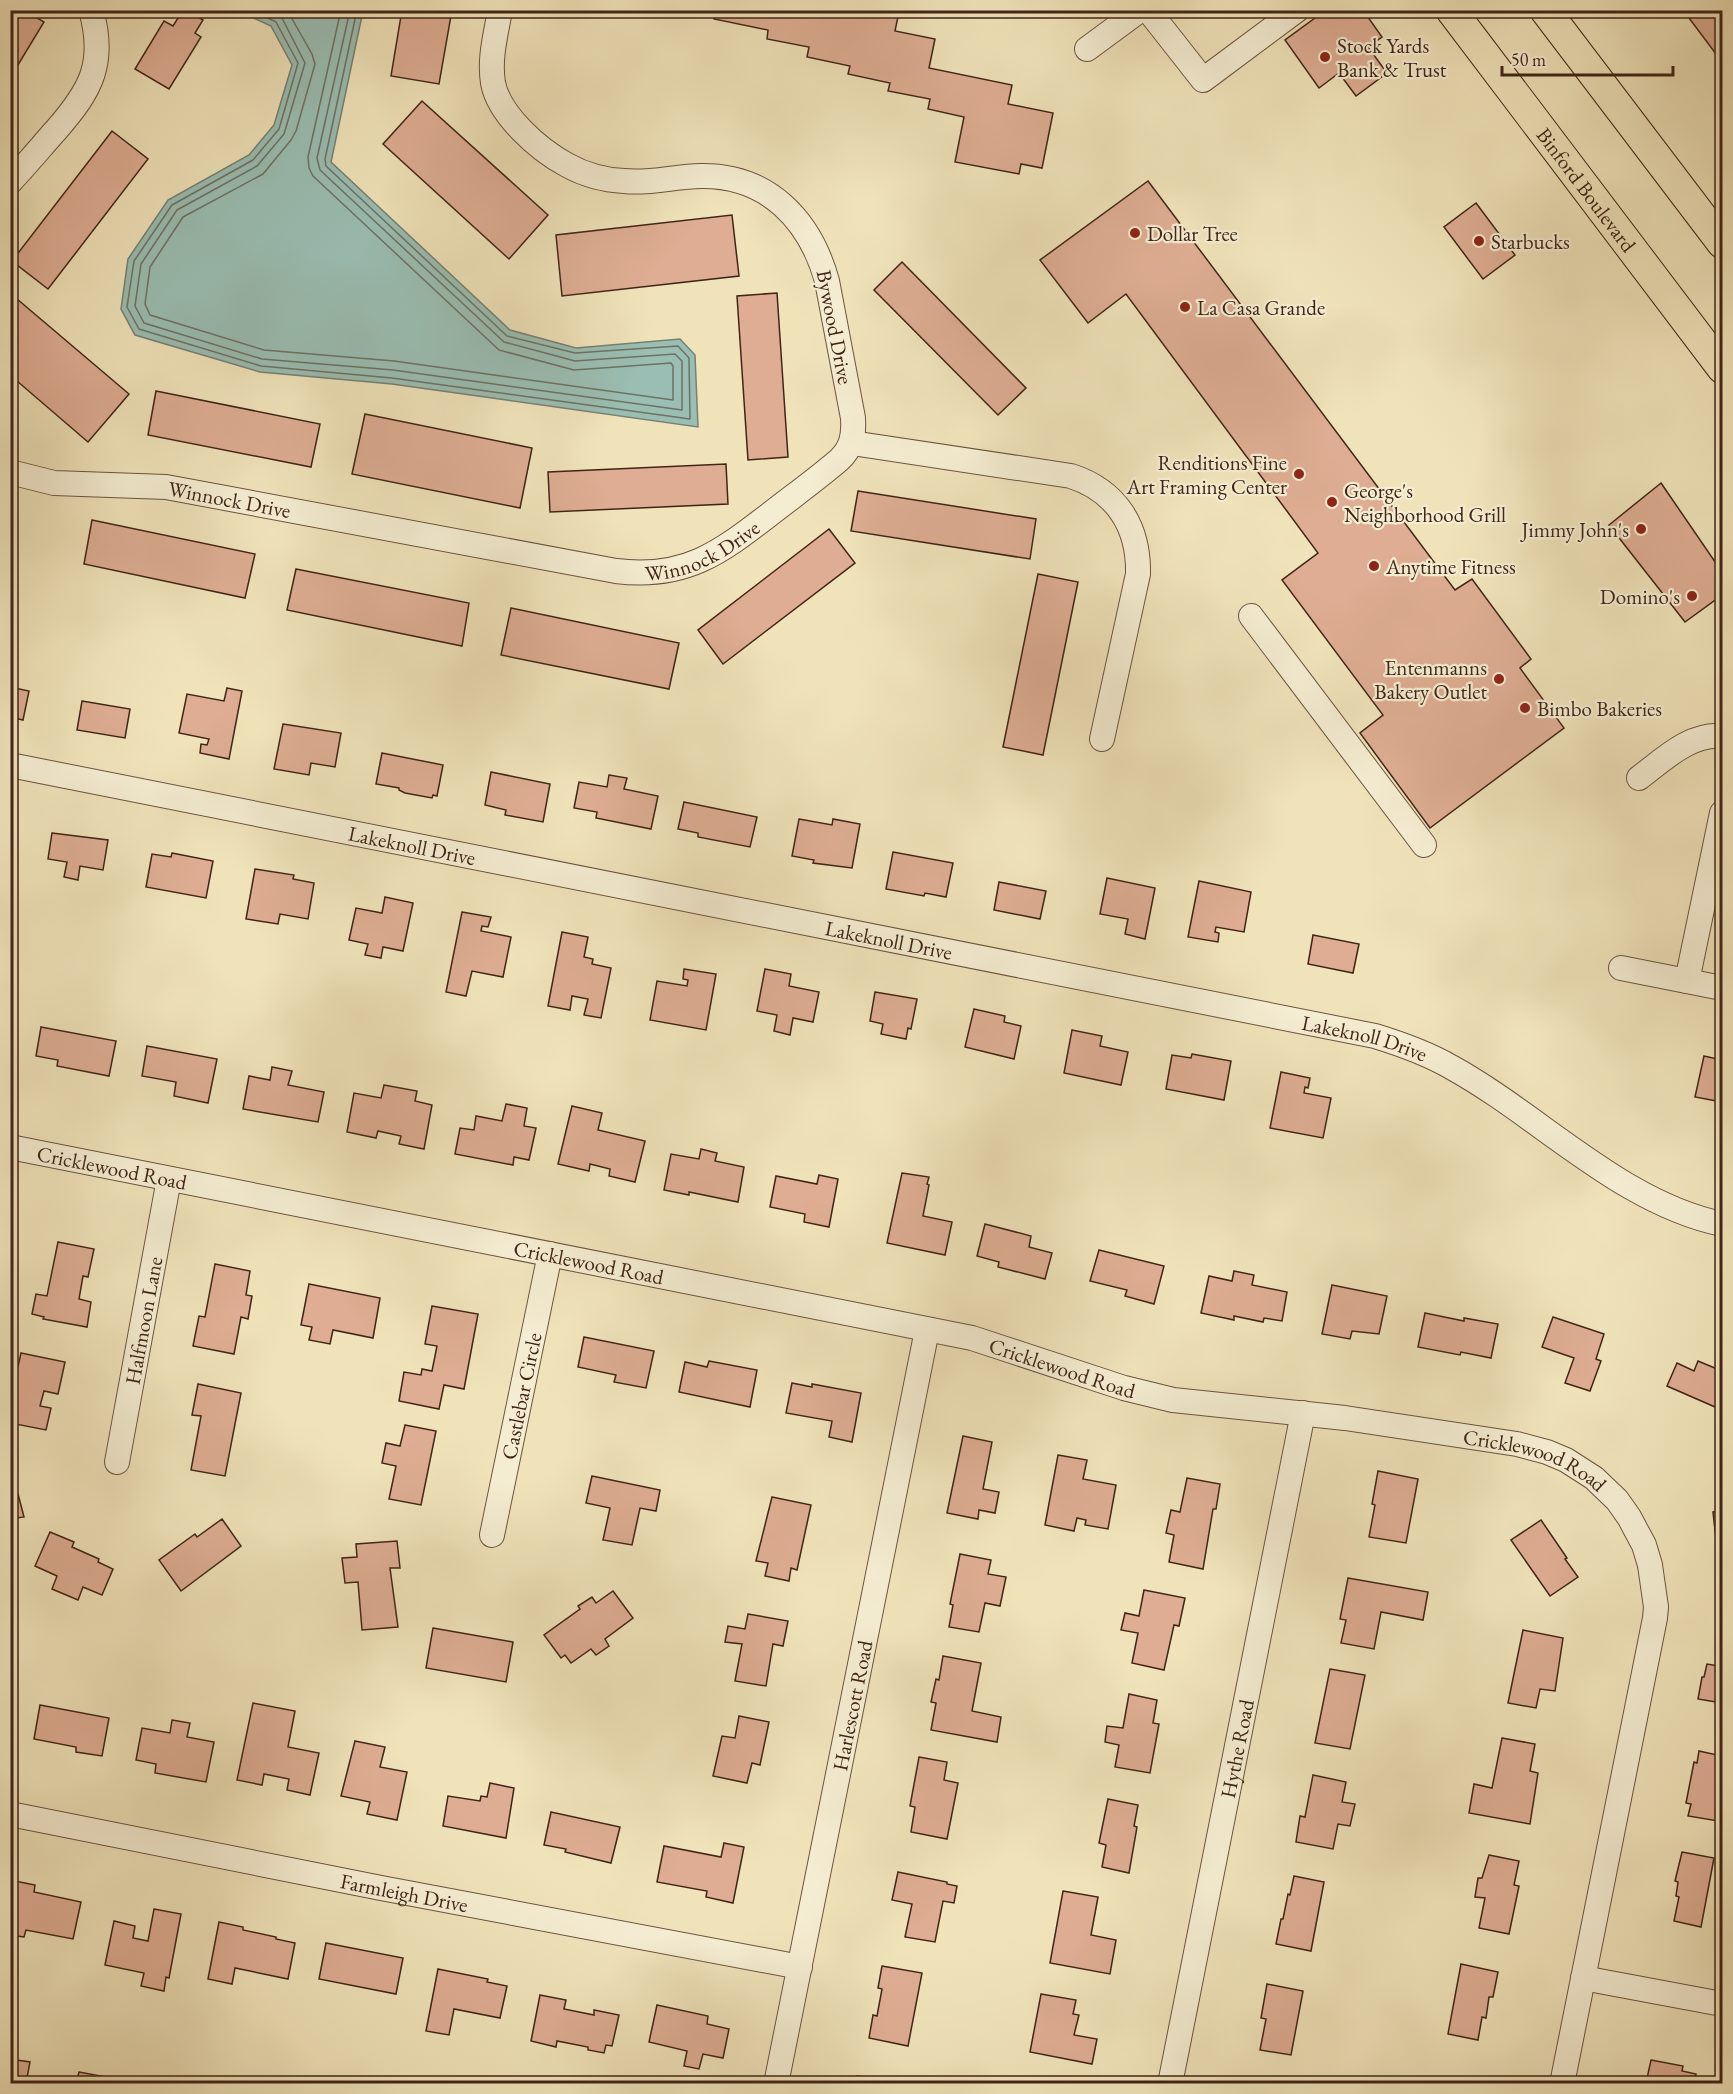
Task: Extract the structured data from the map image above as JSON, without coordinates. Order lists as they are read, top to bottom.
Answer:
{
  "streets": {
    "main road": ["Binford Boulevard"],
    "street": [
      "Bywood Drive",
      "Winnock Drive",
      "Lakeknoll Drive",
      "Cricklewood Road",
      "Halfmoon Lane",
      "Castlebar Circle",
      "Harlescott Road",
      "Hythe Road",
      "Farmleigh Drive"
    ]
  },
  "crossings": [
    ["Bywood Drive", "Winnock Drive"],
    ["Cricklewood Road", "Halfmoon Lane"],
    ["Cricklewood Road", "Castlebar Circle"],
    ["Cricklewood Road", "Harlescott Road"],
    ["Cricklewood Road", "Hythe Road"],
    ["Harlescott Road", "Farmleigh Drive"]
  ],
  "places": [
    "Stock Yards Bank & Trust",
    "Dollar Tree",
    "Starbucks",
    "La Casa Grande",
    "Renditions Fine Art Framing Center",
    "George's Neighborhood Grill",
    "Jimmy John's",
    "Anytime Fitness",
    "Domino's",
    "Entenmanns Bakery Outlet",
    "Bimbo Bakeries"
  ],
  "scale_bar": "50 m"
}
